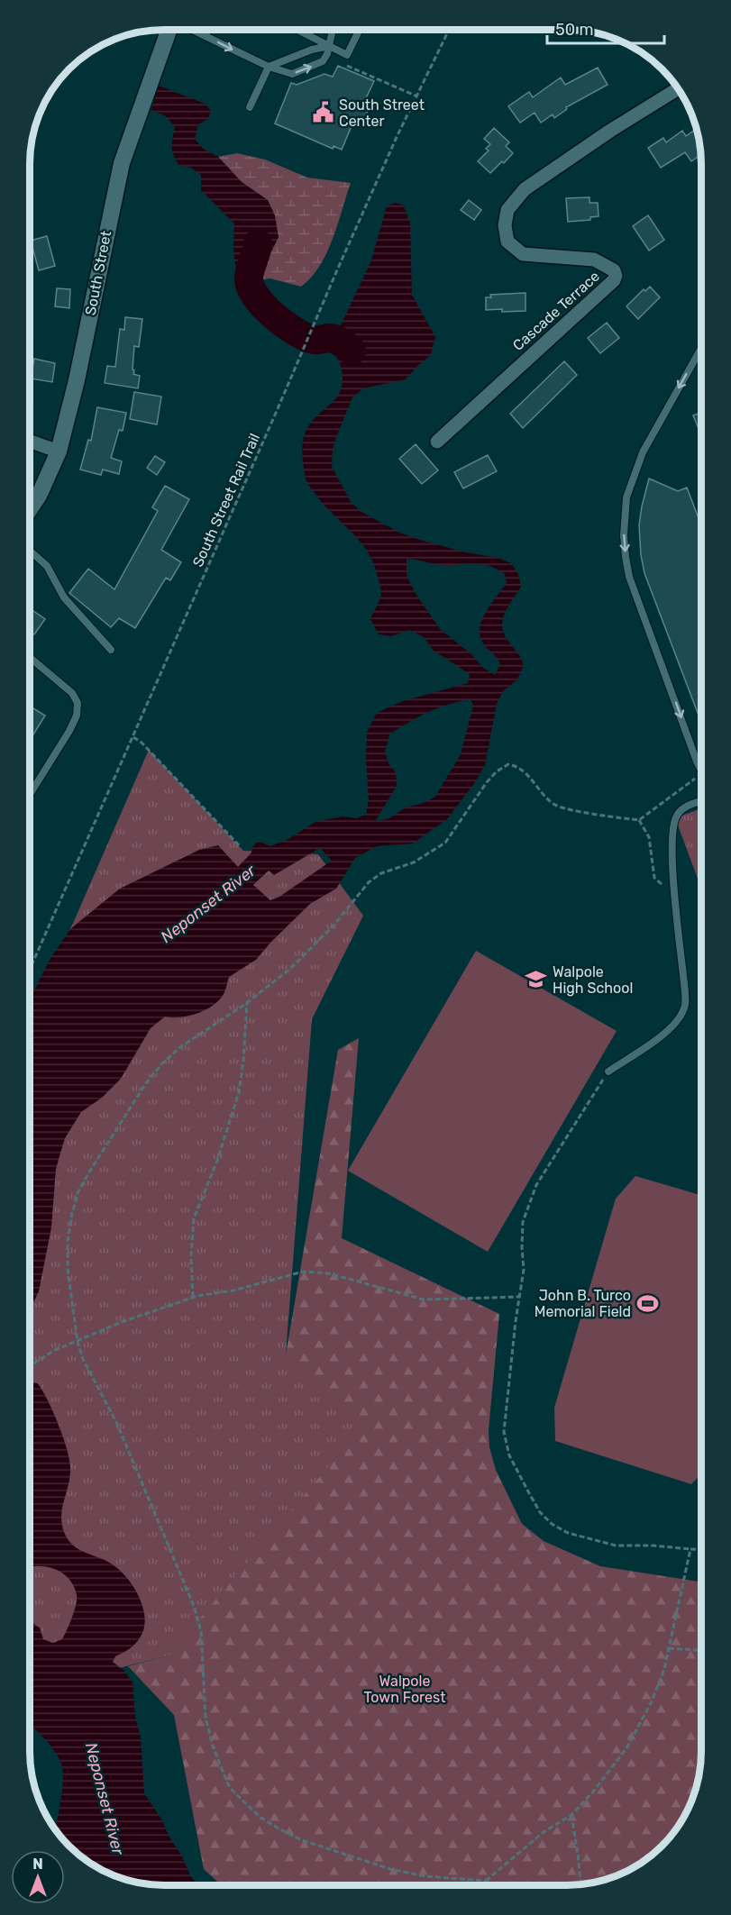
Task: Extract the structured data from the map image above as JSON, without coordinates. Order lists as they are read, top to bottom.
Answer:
{
  "streets": {
    "street": ["South Street", "Cascade Terrace"],
    "path": ["South Street Rail Trail"]
  },
  "water": ["Neponset River"],
  "parks": ["Walpole Town Forest"],
  "places": {
    "public building": ["South Street Center"],
    "school or university": ["Walpole High School"],
    "sports": ["John B. Turco Memorial Field"]
  },
  "scale_bar": "50 m",
  "north": "top"
}
